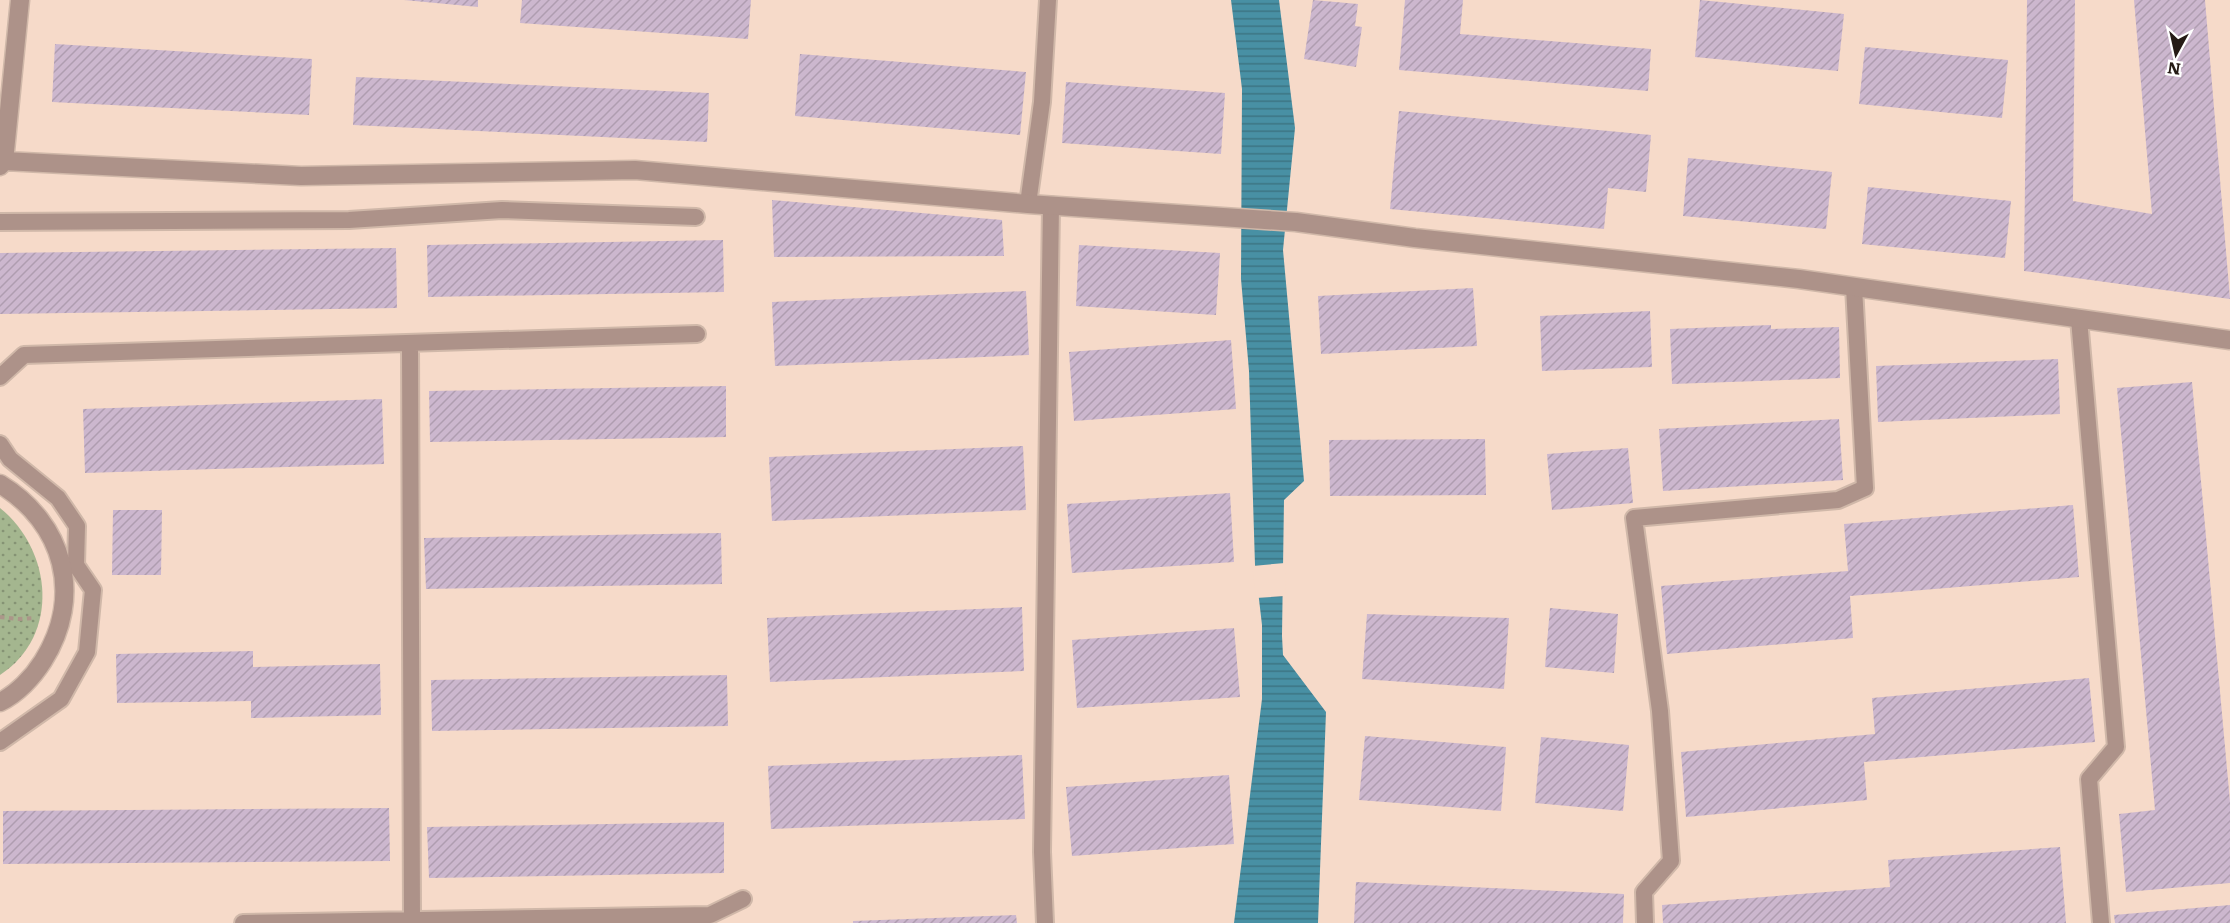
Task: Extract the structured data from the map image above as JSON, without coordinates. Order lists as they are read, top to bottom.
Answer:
{
  "north": "bottom"
}
